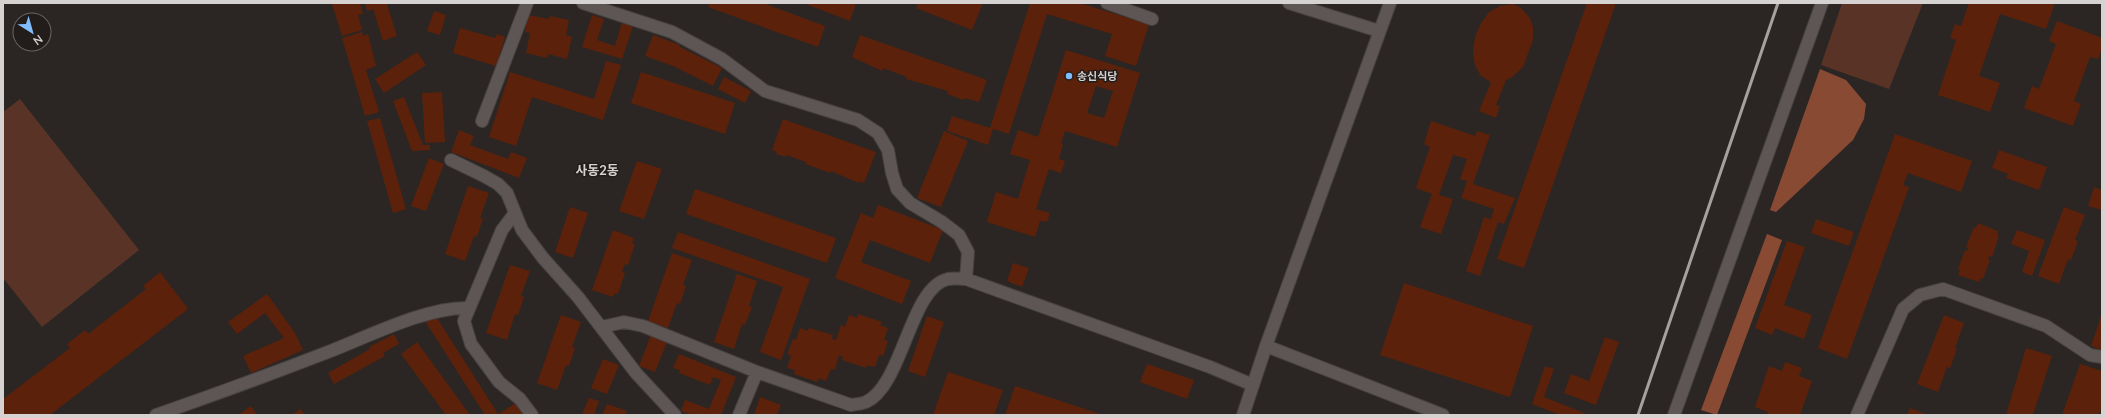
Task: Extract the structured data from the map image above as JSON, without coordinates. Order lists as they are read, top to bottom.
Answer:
{
  "districts": ["사동2동"],
  "places": ["송신식당"],
  "north": "bottom right"
}
